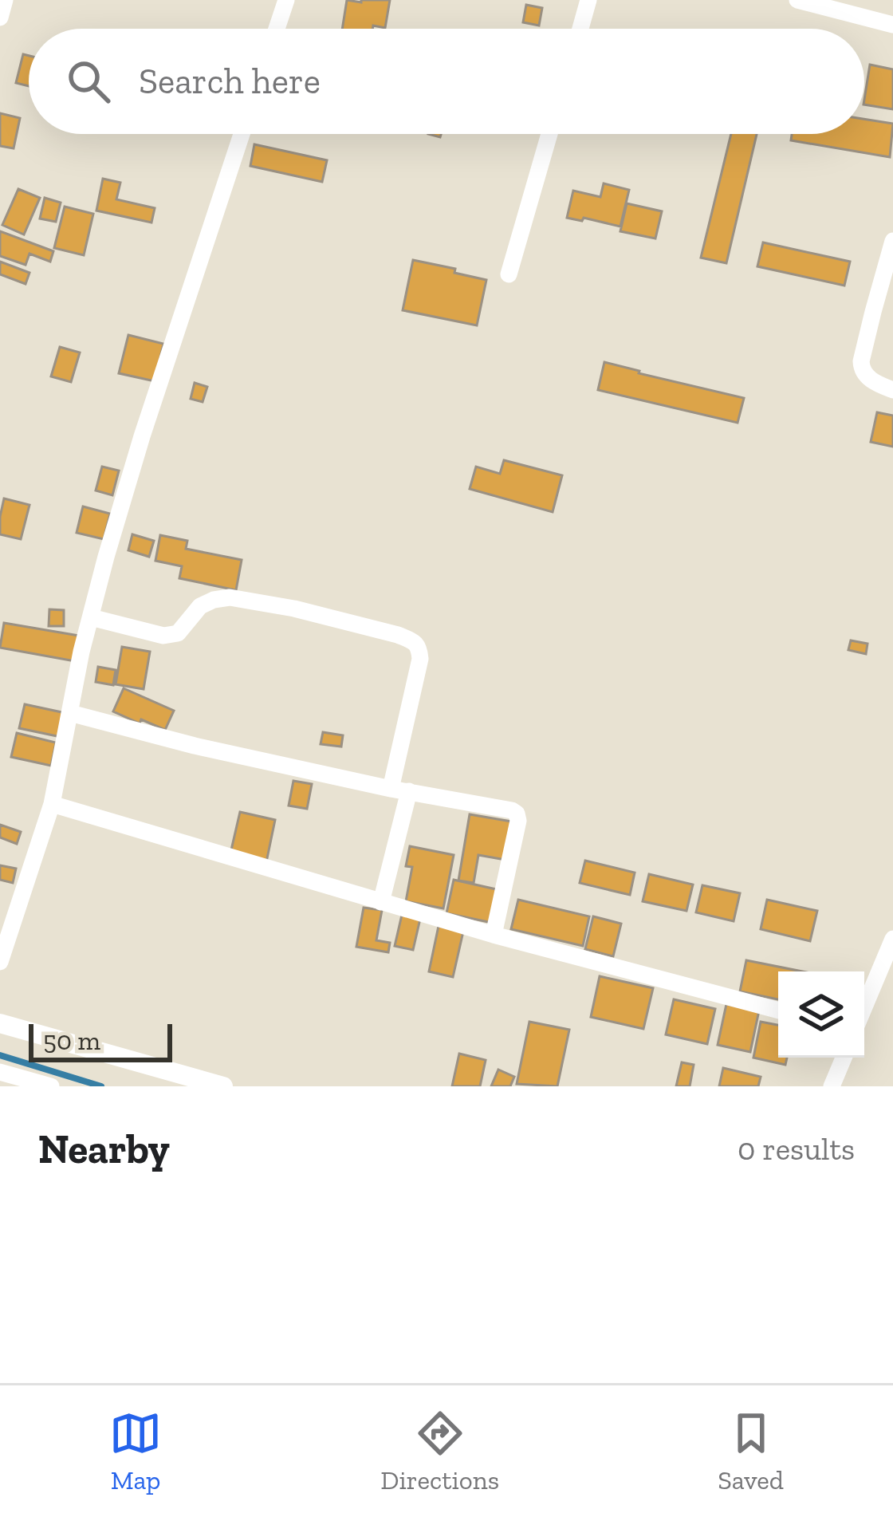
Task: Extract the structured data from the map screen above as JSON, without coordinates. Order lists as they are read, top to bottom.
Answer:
{
  "scale_bar": "50 m",
  "page": {
    "search": "Search here",
    "scale": "50 m",
    "heading": ["Nearby", "0 results"],
    "nav": ["Map", "Directions", "Saved"]
  }
}
